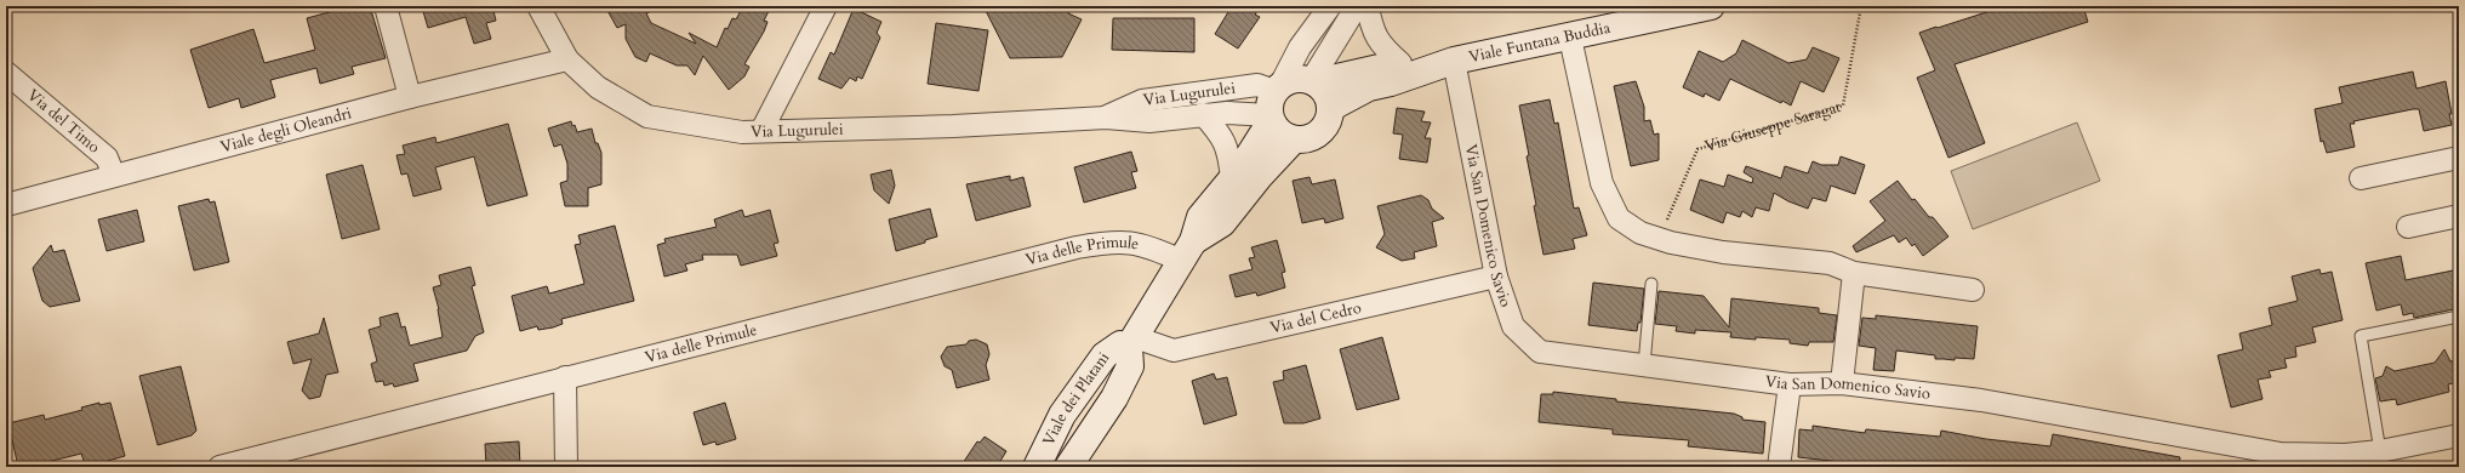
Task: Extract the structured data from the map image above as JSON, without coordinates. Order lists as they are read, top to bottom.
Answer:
{
  "streets": {
    "main road": ["Viale Funtana Buddia", "Viale dei Platani"],
    "street": [
      "Via Lugurulei",
      "Via del Timo",
      "Viale degli Oleandri",
      "Via San Domenico Savio",
      "Via delle Primule",
      "Via del Cedro"
    ],
    "path": ["Via Giuseppe Saragat"]
  },
  "crossings": [
    ["Viale Funtana Buddia", "Via Lugurulei"],
    ["Viale Funtana Buddia", "Via San Domenico Savio"],
    ["Viale Funtana Buddia", "Viale dei Platani"],
    ["Via Lugurulei", "Viale degli Oleandri"],
    ["Via Lugurulei", "Viale dei Platani"],
    ["Via del Timo", "Viale degli Oleandri"],
    ["Via San Domenico Savio", "Via del Cedro"],
    ["Via delle Primule", "Viale dei Platani"],
    ["Via del Cedro", "Viale dei Platani"]
  ]
}
